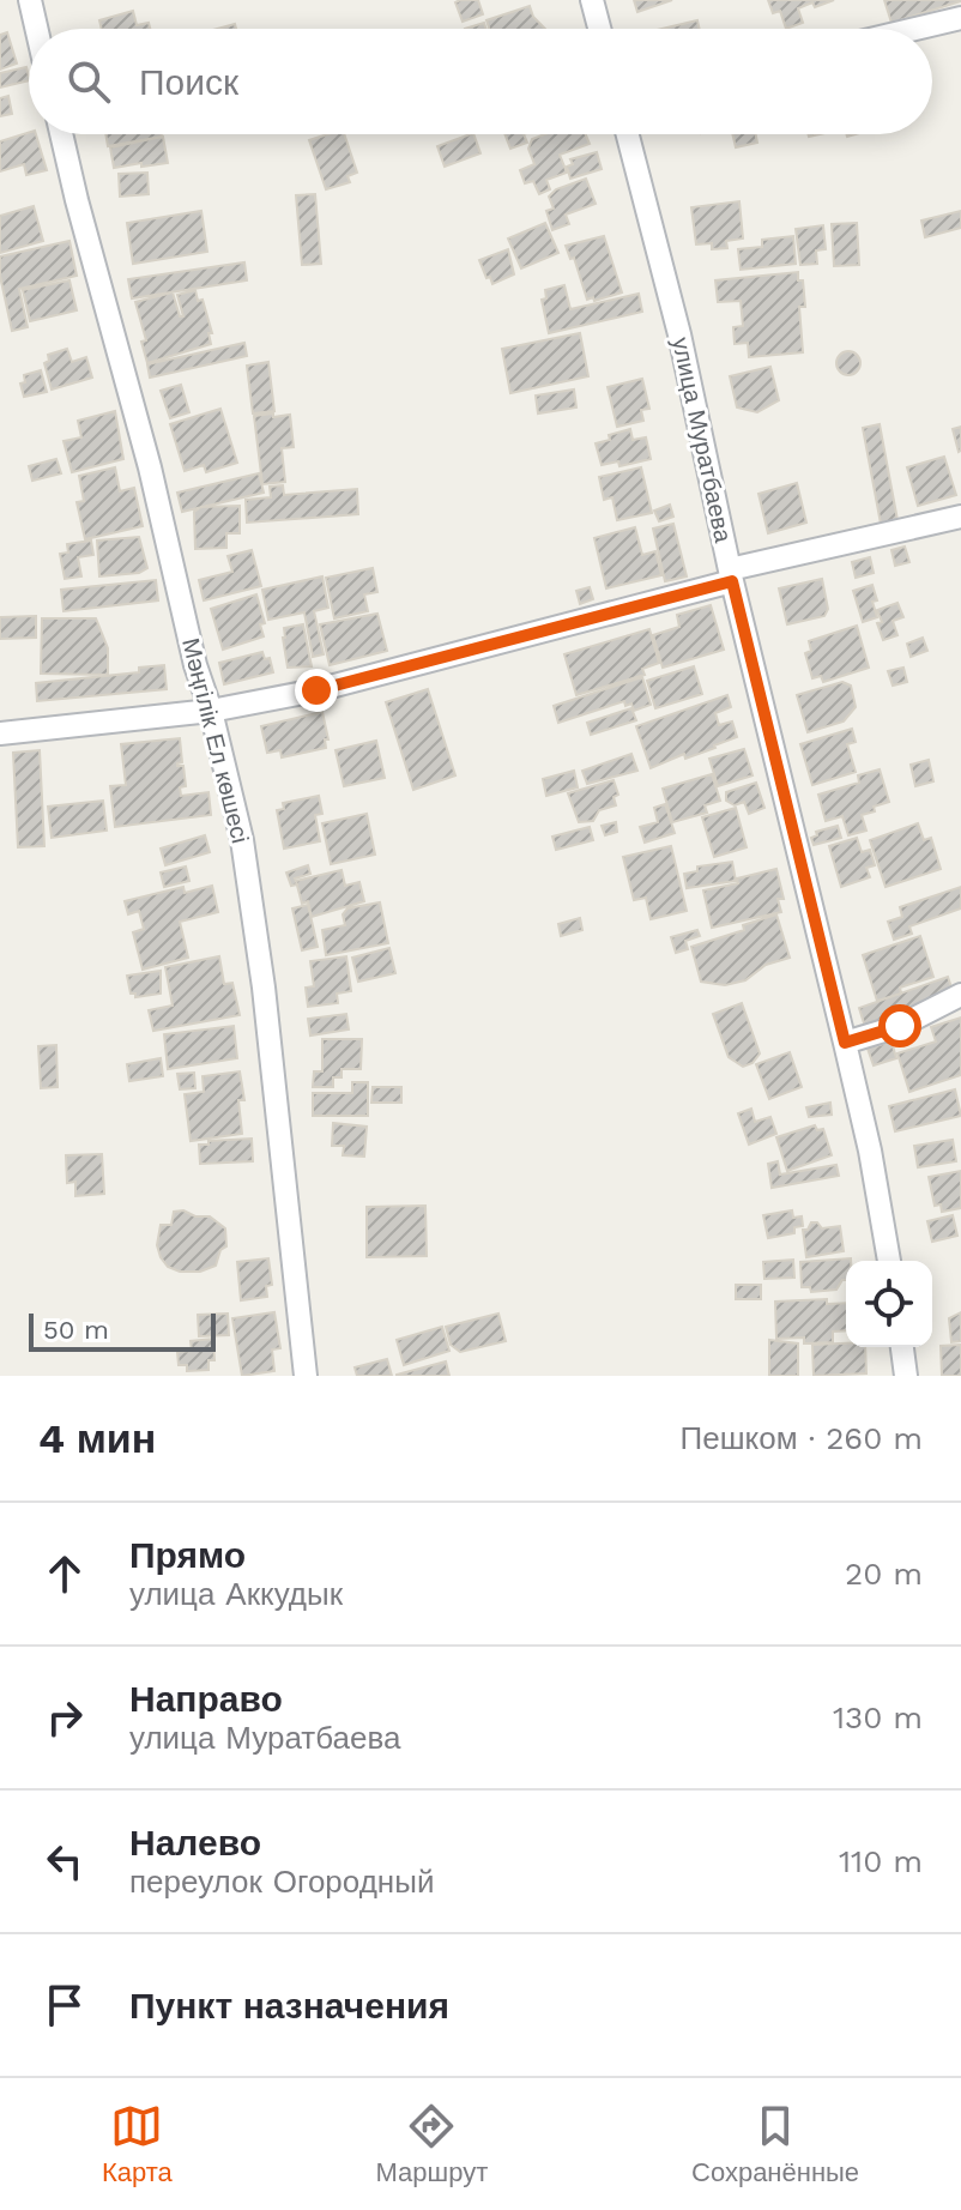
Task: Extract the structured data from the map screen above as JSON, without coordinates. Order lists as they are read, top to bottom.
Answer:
{
  "streets": {
    "street": ["улица Муратбаева", "Мәңгілік Ел көшесі"]
  },
  "scale_bar": "50 m",
  "page": {
    "search": "Поиск",
    "scale": "50 m",
    "heading": ["4 мин", "Пешком · 260 m"],
    "list": [
      ["Прямо", "улица Аккудык", "20 m"],
      ["Направо", "улица Муратбаева", "130 m"],
      ["Налево", "переулок Огородный", "110 m"],
      "Пункт назначения"
    ],
    "nav": ["Карта", "Маршрут", "Сохранённые"]
  }
}
